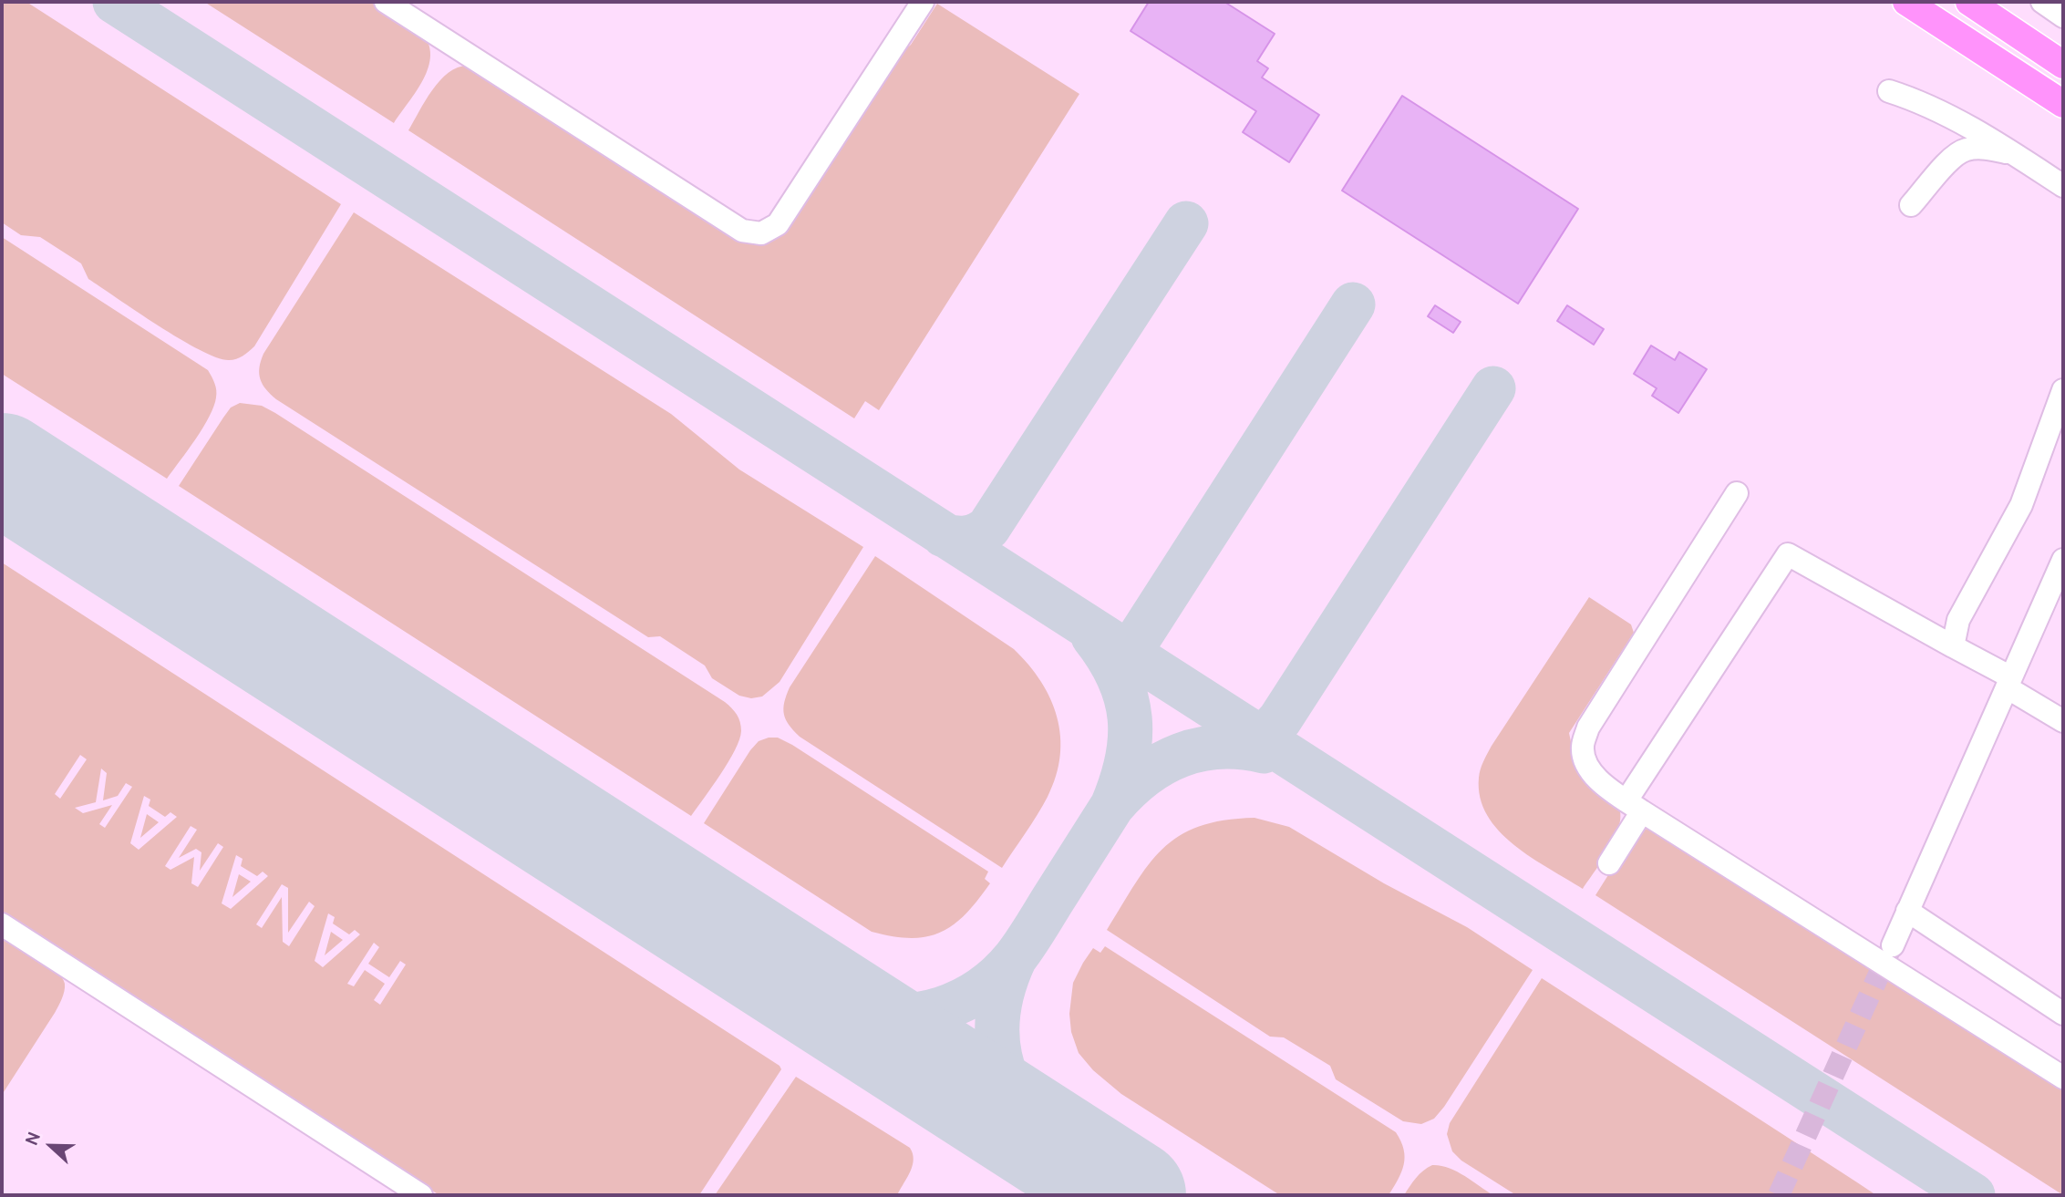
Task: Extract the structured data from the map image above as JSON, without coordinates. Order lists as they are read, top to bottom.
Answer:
{
  "north": "left"
}
